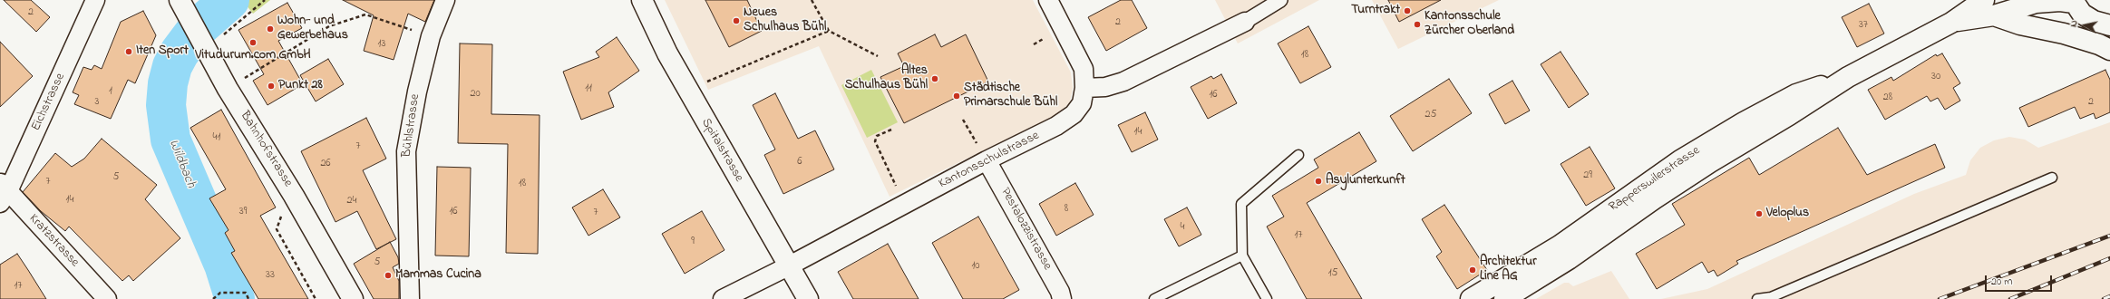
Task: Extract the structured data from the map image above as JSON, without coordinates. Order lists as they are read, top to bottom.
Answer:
{
  "streets": {
    "main road": ["Bahnhofstrasse", "Spitalstrasse", "Rapperswilerstrasse"],
    "street": [
      "Eichstrasse",
      "Bühlstrasse",
      "Kantonsschulstrasse",
      "Pestalozzistrasse",
      "Kratzstrasse"
    ]
  },
  "crossings": [
    ["Eichstrasse", "Kratzstrasse"],
    ["Spitalstrasse", "Kantonsschulstrasse"],
    ["Kantonsschulstrasse", "Pestalozzistrasse"]
  ],
  "water": ["Wildbach"],
  "places": [
    "Turntrakt",
    "Neues Schulhaus Bühl",
    "Kantonsschule Zürcher Oberland",
    "Wohn- und Gewerbehaus",
    "Vitudurum.com GmbH",
    "Iten Sport",
    "Altes Schulhaus Bühl",
    "Punkt 28",
    "Städtische Primarschule Bühl",
    "Asylunterkunft",
    "Veloplus",
    "Architektur Line AG",
    "Mammas Cucina"
  ],
  "house_numbers": [
    "2",
    "2",
    "37",
    "13",
    "18",
    "30",
    "11",
    "1",
    "20",
    "16",
    "28",
    "3",
    "2",
    "25",
    "14",
    "41",
    "7",
    "6",
    "26",
    "29",
    "5",
    "7",
    "18",
    "14",
    "24",
    "8",
    "39",
    "16",
    "7",
    "4",
    "17",
    "9",
    "5",
    "10",
    "15",
    "33",
    "17"
  ],
  "scale_bar": "20 m",
  "north": "left"
}
